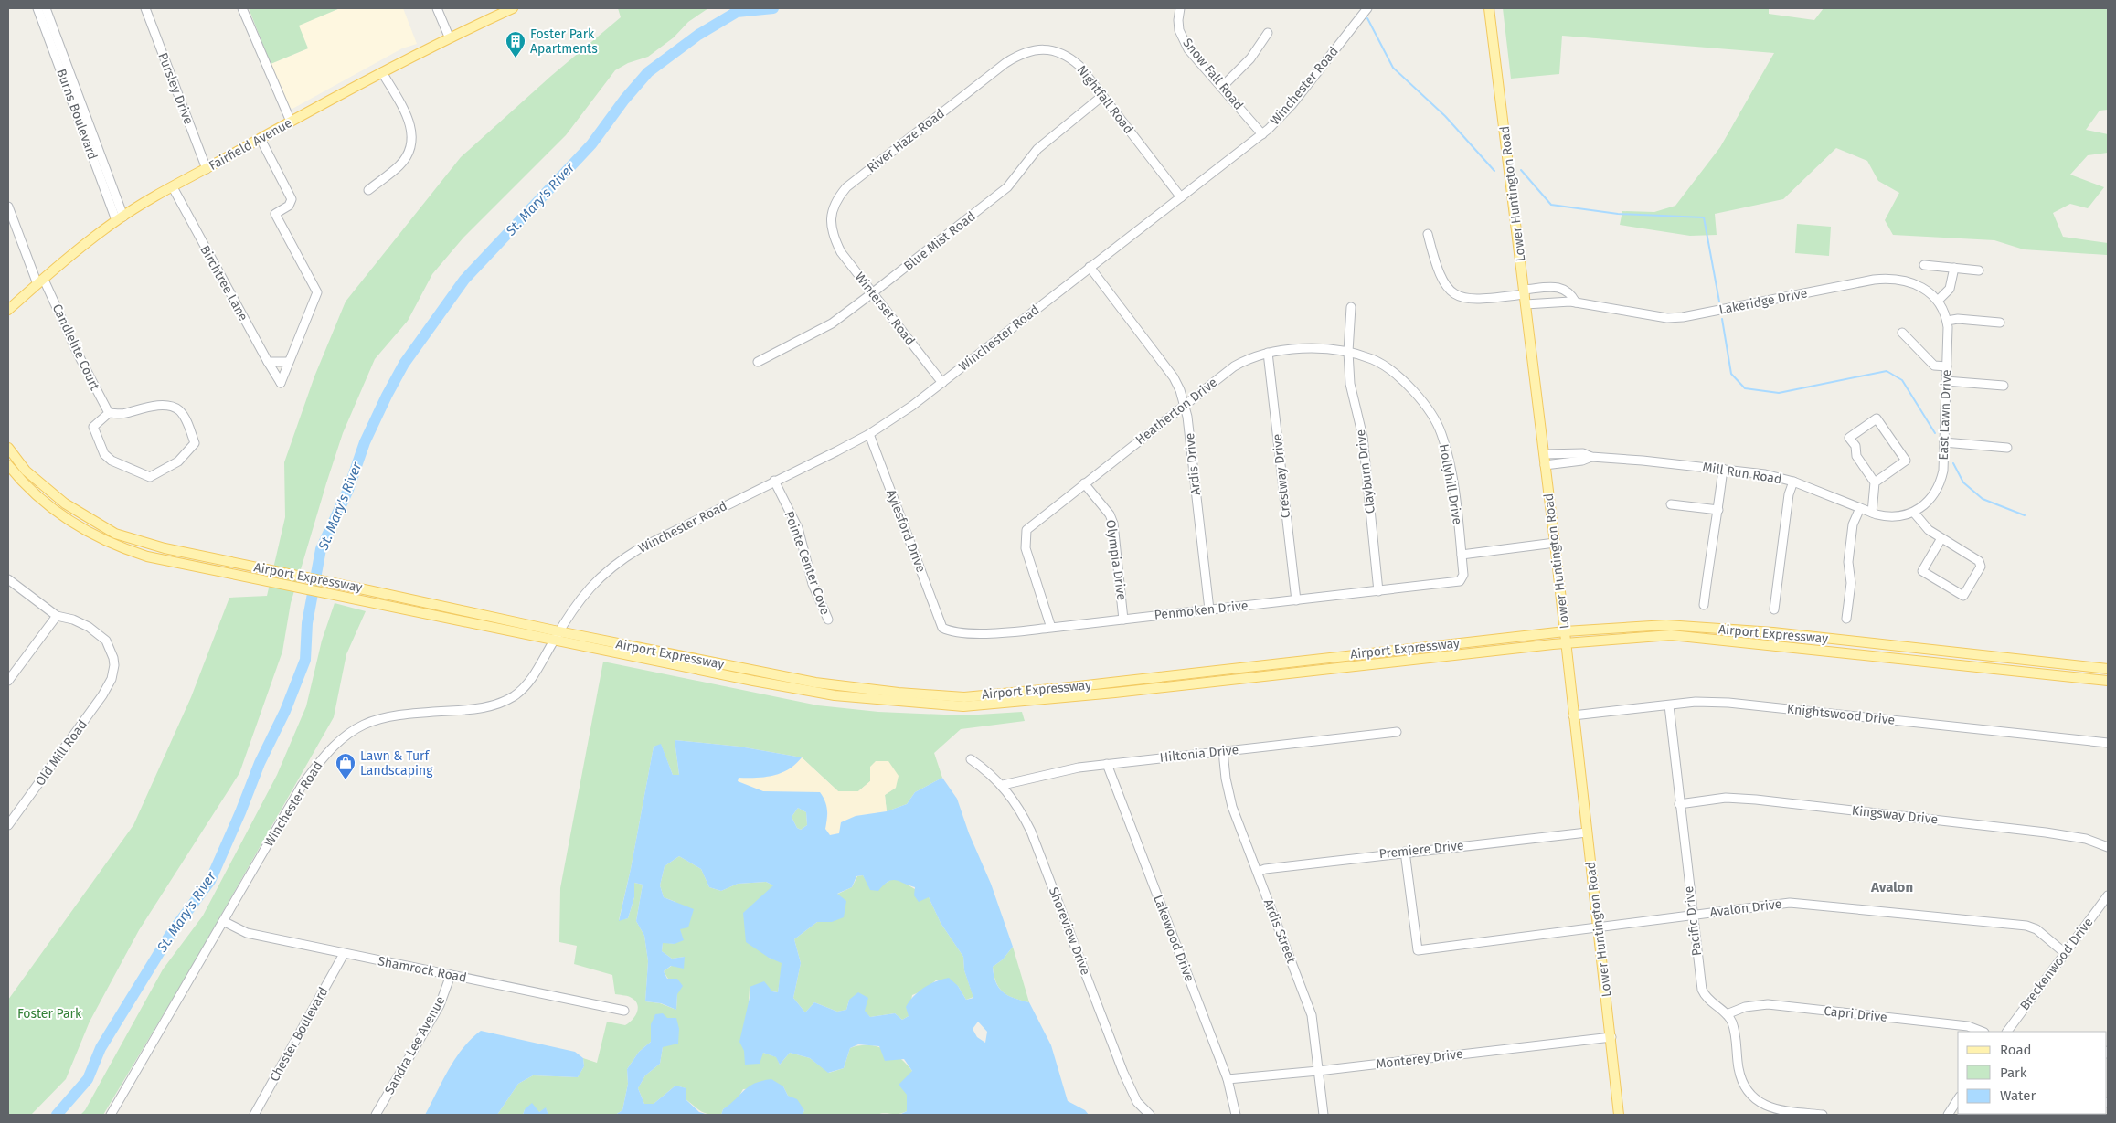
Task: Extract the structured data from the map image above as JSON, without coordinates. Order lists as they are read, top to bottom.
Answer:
{
  "streets": {
    "main road": ["Fairfield Avenue", "Lower Huntington Road", "Airport Expressway"],
    "street": [
      "Snow Fall Road",
      "Winchester Road",
      "Pursley Drive",
      "Nightfall Road",
      "Burns Boulevard",
      "River Haze Road",
      "Blue Mist Road",
      "Birchtree Lane",
      "Lakeridge Drive",
      "Winterset Road",
      "Candlelite Court",
      "Heatherton Drive",
      "East Lawn Drive",
      "Ardis Drive",
      "Clayburn Drive",
      "Mill Run Road",
      "Crestway Drive",
      "Hollyhill Drive",
      "Aylesford Drive",
      "Olympia Drive",
      "Pointe Center Cove",
      "Penmoken Drive",
      "Knightswood Drive",
      "Old Mill Road",
      "Hiltonia Drive",
      "Kingsway Drive",
      "Premiere Drive",
      "Avalon Drive",
      "Pacific Drive",
      "Shoreview Drive",
      "Ardis Street",
      "Lakewood Drive",
      "Breckenwood Drive",
      "Shamrock Road",
      "Capri Drive",
      "Chester Boulevard",
      "Sandra Lee Avenue",
      "Monterey Drive"
    ]
  },
  "crossings": [
    ["Snow Fall Road", "Winchester Road"],
    ["Winchester Road", "Nightfall Road"],
    ["Winchester Road", "Winterset Road"],
    ["Winchester Road", "Ardis Drive"],
    ["Winchester Road", "Aylesford Drive"],
    ["Winchester Road", "Pointe Center Cove"],
    ["Winchester Road", "Airport Expressway"],
    ["Winchester Road", "Shamrock Road"],
    ["Pursley Drive", "Fairfield Avenue"],
    ["Nightfall Road", "River Haze Road"],
    ["Nightfall Road", "Blue Mist Road"],
    ["Burns Boulevard", "Fairfield Avenue"],
    ["River Haze Road", "Winterset Road"],
    ["Fairfield Avenue", "Birchtree Lane"],
    ["Fairfield Avenue", "Candlelite Court"],
    ["Lower Huntington Road", "Lakeridge Drive"],
    ["Lower Huntington Road", "Mill Run Road"],
    ["Lower Huntington Road", "Airport Expressway"],
    ["Lower Huntington Road", "Knightswood Drive"],
    ["Lower Huntington Road", "Premiere Drive"],
    ["Lower Huntington Road", "Avalon Drive"],
    ["Lower Huntington Road", "Monterey Drive"],
    ["Blue Mist Road", "Winterset Road"],
    ["Lakeridge Drive", "East Lawn Drive"],
    ["Heatherton Drive", "Ardis Drive"],
    ["Heatherton Drive", "Clayburn Drive"],
    ["Heatherton Drive", "Crestway Drive"],
    ["Heatherton Drive", "Hollyhill Drive"],
    ["Heatherton Drive", "Olympia Drive"],
    ["Heatherton Drive", "Penmoken Drive"],
    ["East Lawn Drive", "Mill Run Road"],
    ["Ardis Drive", "Penmoken Drive"],
    ["Clayburn Drive", "Hollyhill Drive"],
    ["Clayburn Drive", "Penmoken Drive"],
    ["Crestway Drive", "Penmoken Drive"],
    ["Hollyhill Drive", "Penmoken Drive"],
    ["Aylesford Drive", "Penmoken Drive"],
    ["Olympia Drive", "Penmoken Drive"],
    ["Knightswood Drive", "Pacific Drive"],
    ["Hiltonia Drive", "Shoreview Drive"],
    ["Hiltonia Drive", "Ardis Street"],
    ["Hiltonia Drive", "Lakewood Drive"],
    ["Kingsway Drive", "Pacific Drive"],
    ["Premiere Drive", "Avalon Drive"],
    ["Premiere Drive", "Ardis Street"],
    ["Avalon Drive", "Pacific Drive"],
    ["Avalon Drive", "Breckenwood Drive"],
    ["Pacific Drive", "Capri Drive"],
    ["Ardis Street", "Monterey Drive"],
    ["Lakewood Drive", "Monterey Drive"],
    ["Shamrock Road", "Chester Boulevard"],
    ["Shamrock Road", "Sandra Lee Avenue"]
  ],
  "districts": ["Avalon"],
  "water": ["St. Mary's River"],
  "parks": ["Foster Park"],
  "places": {
    "building": ["Foster Park Apartments"],
    "shop": ["Lawn & Turf Landscaping"]
  },
  "legend": ["Road", "Park", "Water"]
}
